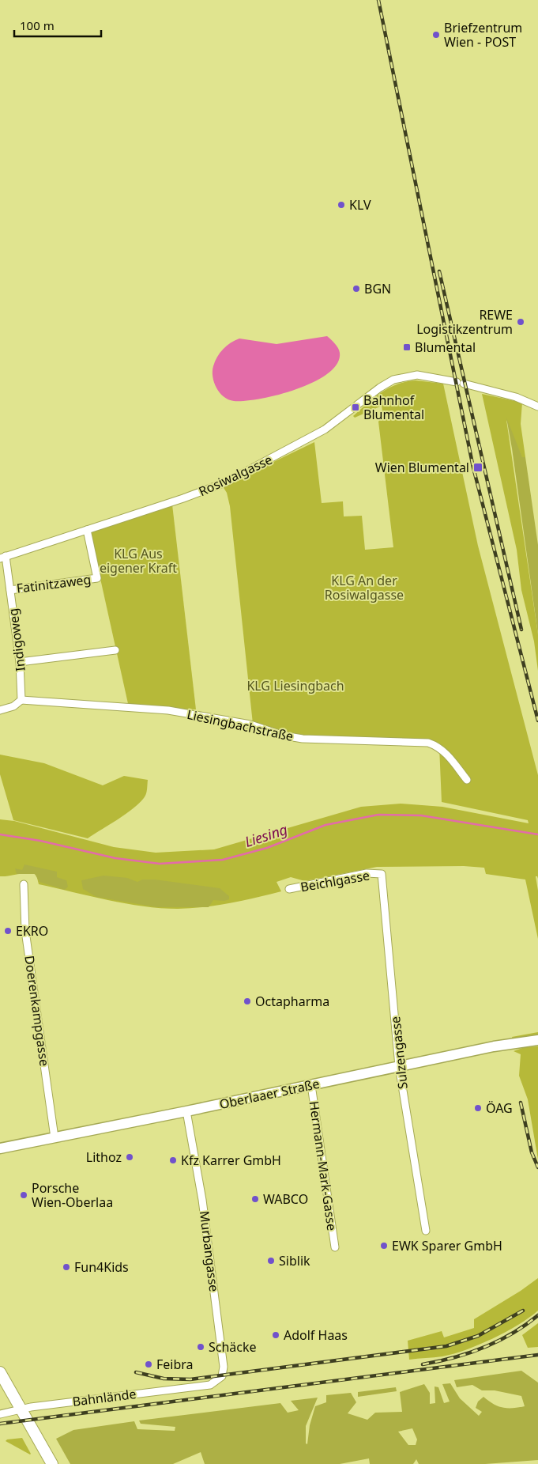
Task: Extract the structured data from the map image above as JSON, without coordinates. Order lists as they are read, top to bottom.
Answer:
{
  "streets": {
    "main road": ["Oberlaaer Straße"],
    "street": [
      "Rosiwalgasse",
      "Fatinitzaweg",
      "Indigoweg",
      "Liesingbachstraße",
      "Beichlgasse",
      "Doerenkampgasse",
      "Sulzengasse",
      "Hermann-Mark-Gasse",
      "Murbangasse",
      "Bahnlände"
    ]
  },
  "crossings": [
    ["Rosiwalgasse", "Fatinitzaweg"],
    ["Rosiwalgasse", "Indigoweg"],
    ["Fatinitzaweg", "Indigoweg"],
    ["Indigoweg", "Liesingbachstraße"],
    ["Beichlgasse", "Sulzengasse"],
    ["Doerenkampgasse", "Oberlaaer Straße"],
    ["Sulzengasse", "Oberlaaer Straße"],
    ["Oberlaaer Straße", "Hermann-Mark-Gasse"],
    ["Oberlaaer Straße", "Murbangasse"],
    ["Murbangasse", "Bahnlände"]
  ],
  "water": ["Liesing"],
  "parks": ["KLG Aus eigener Kraft", "KLG An der Rosiwalgasse", "KLG Liesingbach"],
  "places": {
    "other": [
      "Briefzentrum Wien - POST",
      "KLV",
      "BGN",
      "REWE Logistikzentrum",
      "EKRO",
      "Octapharma",
      "ÖAG",
      "Lithoz",
      "Kfz Karrer GmbH",
      "Porsche Wien-Oberlaa",
      "WABCO",
      "EWK Sparer GmbH",
      "Siblik",
      "Fun4Kids",
      "Adolf Haas",
      "Schäcke",
      "Feibra"
    ],
    "transit": ["Blumental", "Bahnhof Blumental", "Wien Blumental"]
  },
  "scale_bar": "100 m"
}
